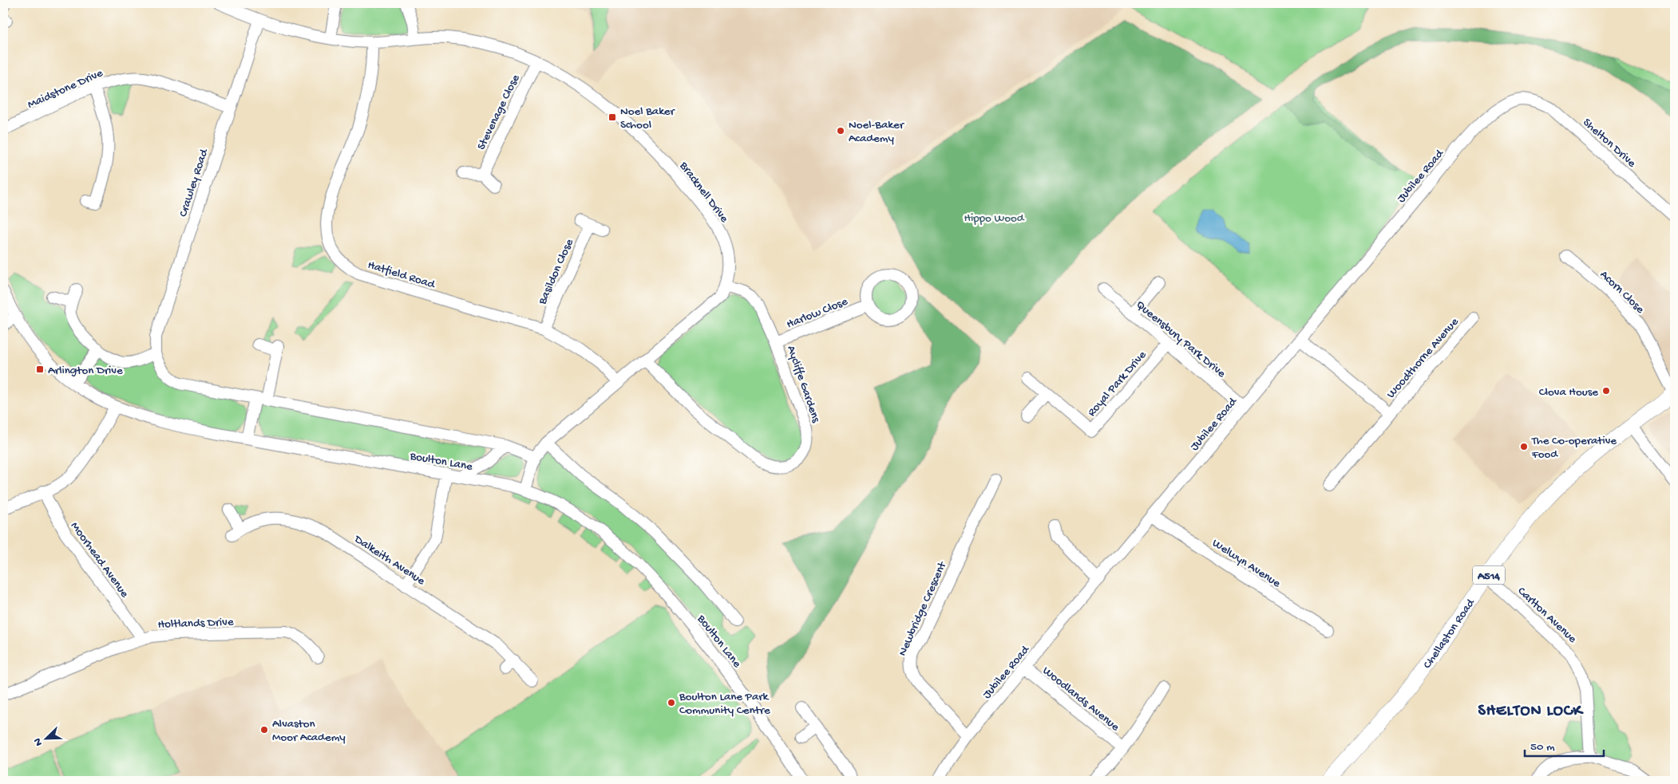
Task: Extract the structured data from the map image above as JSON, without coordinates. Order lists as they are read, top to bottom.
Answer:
{
  "streets": {
    "main road": ["A514", "Chellaston Road"],
    "street": [
      "Maidstone Drive",
      "Stevenage Close",
      "Shelton Drive",
      "Jubilee Road",
      "Crawley Road",
      "Bracknell Drive",
      "Basildon Close",
      "Hatfield Road",
      "Acorn Close",
      "Harlow Close",
      "Queensbury Park Drive",
      "Woodthorne Avenue",
      "Royal Park Drive",
      "Aycliffe Gardens",
      "Boulton Lane",
      "Moorhead Avenue",
      "Dalkeith Avenue",
      "Welwyn Avenue",
      "Newbridge Crescent",
      "Carlton Avenue",
      "Holtlands Drive",
      "Woodlands Avenue"
    ]
  },
  "crossings": [
    ["Maidstone Drive", "Crawley Road"],
    ["Stevenage Close", "Bracknell Drive"],
    ["Shelton Drive", "Jubilee Road"],
    ["Jubilee Road", "Queensbury Park Drive"],
    ["Jubilee Road", "Woodthorne Avenue"],
    ["Jubilee Road", "Welwyn Avenue"],
    ["Jubilee Road", "Newbridge Crescent"],
    ["Jubilee Road", "Woodlands Avenue"],
    ["Crawley Road", "Bracknell Drive"],
    ["Bracknell Drive", "Hatfield Road"],
    ["Bracknell Drive", "Aycliffe Gardens"],
    ["Bracknell Drive", "Boulton Lane"],
    ["Basildon Close", "Hatfield Road"],
    ["Acorn Close", "Chellaston Road"],
    ["Harlow Close", "Aycliffe Gardens"],
    ["Queensbury Park Drive", "Royal Park Drive"],
    ["Moorhead Avenue", "Holtlands Drive"],
    ["Carlton Avenue", "Chellaston Road"]
  ],
  "districts": ["SHELTON LOCK"],
  "parks": ["Hippo Wood"],
  "places": {
    "transit": ["Noel Baker School", "Arlington Drive"],
    "other": [
      "Noel-Baker Academy",
      "Clova House",
      "The Co-operative Food",
      "Boulton Lane Park Community Centre",
      "Alvaston Moor Academy"
    ]
  },
  "scale_bar": "50 m",
  "north": "bottom left"
}
